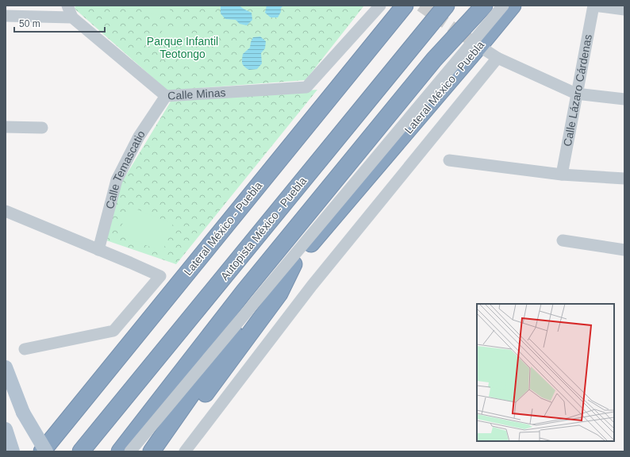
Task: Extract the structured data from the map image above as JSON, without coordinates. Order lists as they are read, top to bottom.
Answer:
{
  "streets": {
    "highway": ["Lateral México - Puebla", "Autopista México - Puebla"],
    "street": ["Calle Lázaro Cárdenas", "Calle Minas", "Calle Temascatio"]
  },
  "crossings": [
    ["Calle Minas", "Calle Temascatio"]
  ],
  "parks": ["Parque Infantil Teotongo"],
  "scale_bar": "50 m"
}
